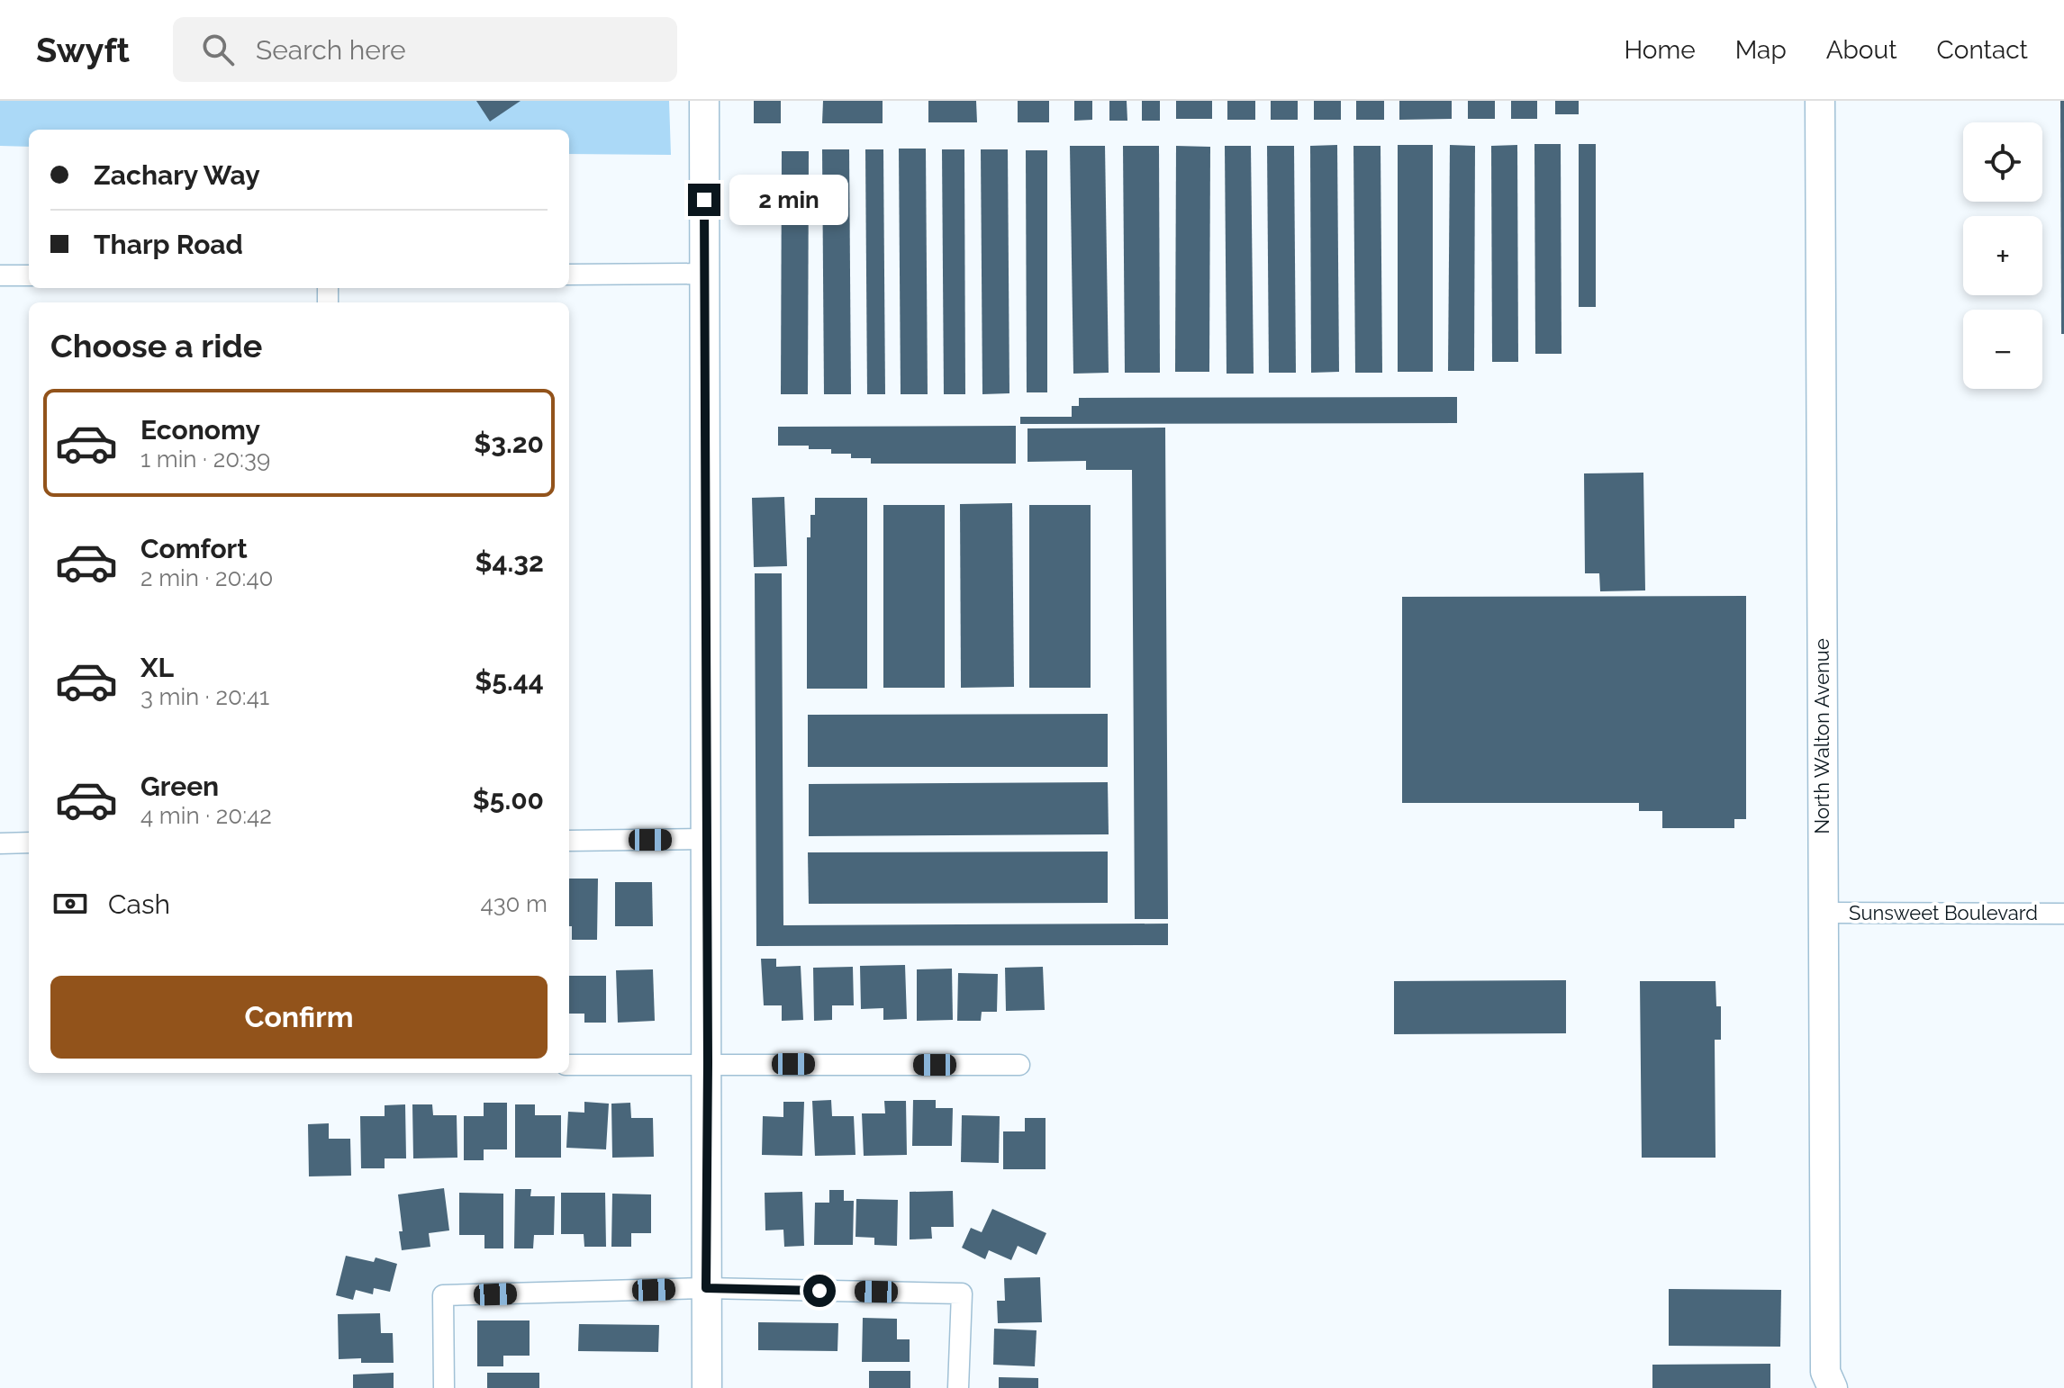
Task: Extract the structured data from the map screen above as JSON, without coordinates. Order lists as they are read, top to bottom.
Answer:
{
  "streets": {
    "street": ["North Walton Avenue", "Sunsweet Boulevard"]
  },
  "crossings": [
    ["North Walton Avenue", "Sunsweet Boulevard"]
  ],
  "page": {
    "header": "Swyft",
    "search": "Search here",
    "nav": [
      "Home",
      "Map",
      "About",
      "Contact"
    ],
    "map_buttons": ["+", "−"],
    "banner": ["Zachary Way", "Tharp Road"],
    "bubble": "2 min",
    "heading": "Choose a ride",
    "list": [
      {
        "name": "Economy",
        "note": "1 min · 20:39",
        "value": "$3.20"
      },
      {
        "name": "Comfort",
        "note": "2 min · 20:40",
        "value": "$4.32"
      },
      {
        "name": "XL",
        "note": "3 min · 20:41",
        "value": "$5.44"
      },
      {
        "name": "Green",
        "note": "4 min · 20:42",
        "value": "$5.00"
      }
    ],
    "pay": ["Cash", "430 m"],
    "buttons": "Confirm"
  }
}
